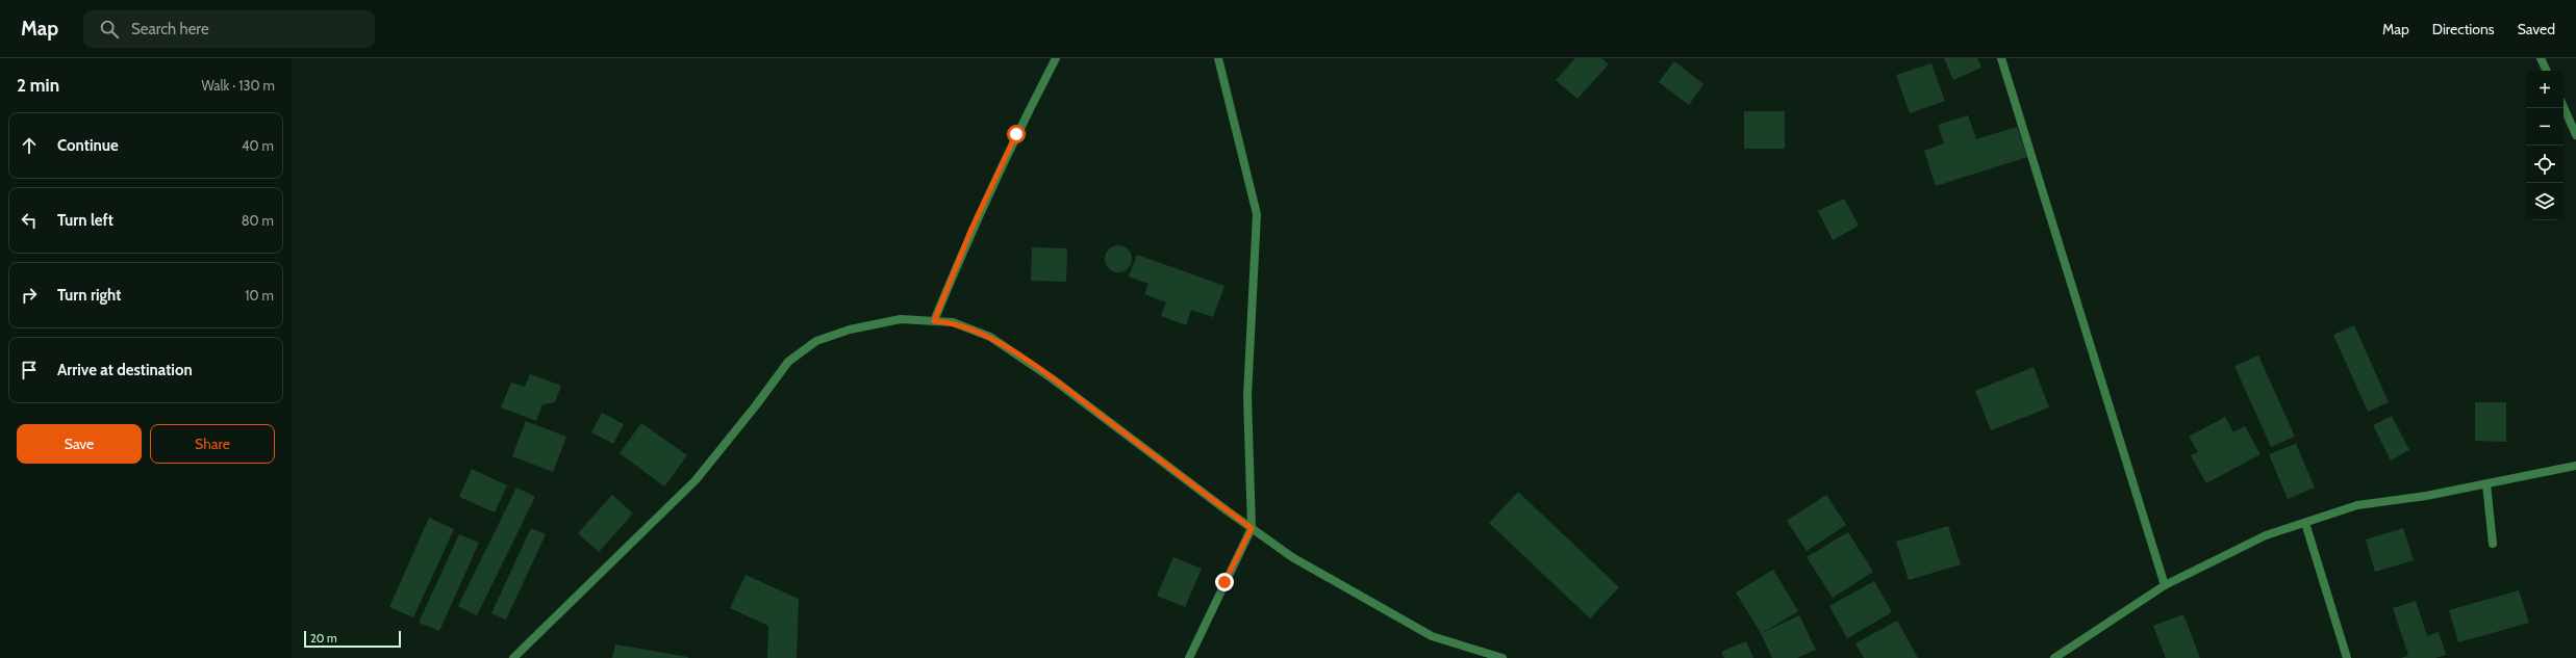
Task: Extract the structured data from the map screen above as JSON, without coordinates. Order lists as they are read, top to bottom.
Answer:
{
  "scale_bar": "20 m",
  "page": {
    "header": "Map",
    "search": "Search here",
    "nav": ["Map", "Directions", "Saved"],
    "heading": ["2 min", "Walk · 130 m"],
    "map_buttons": ["+", "−"],
    "list": [
      ["Continue", "40 m"],
      ["Turn left", "80 m"],
      ["Turn right", "10 m"],
      "Arrive at destination"
    ],
    "buttons": ["Save", "Share"],
    "scale": "20 m"
  }
}
